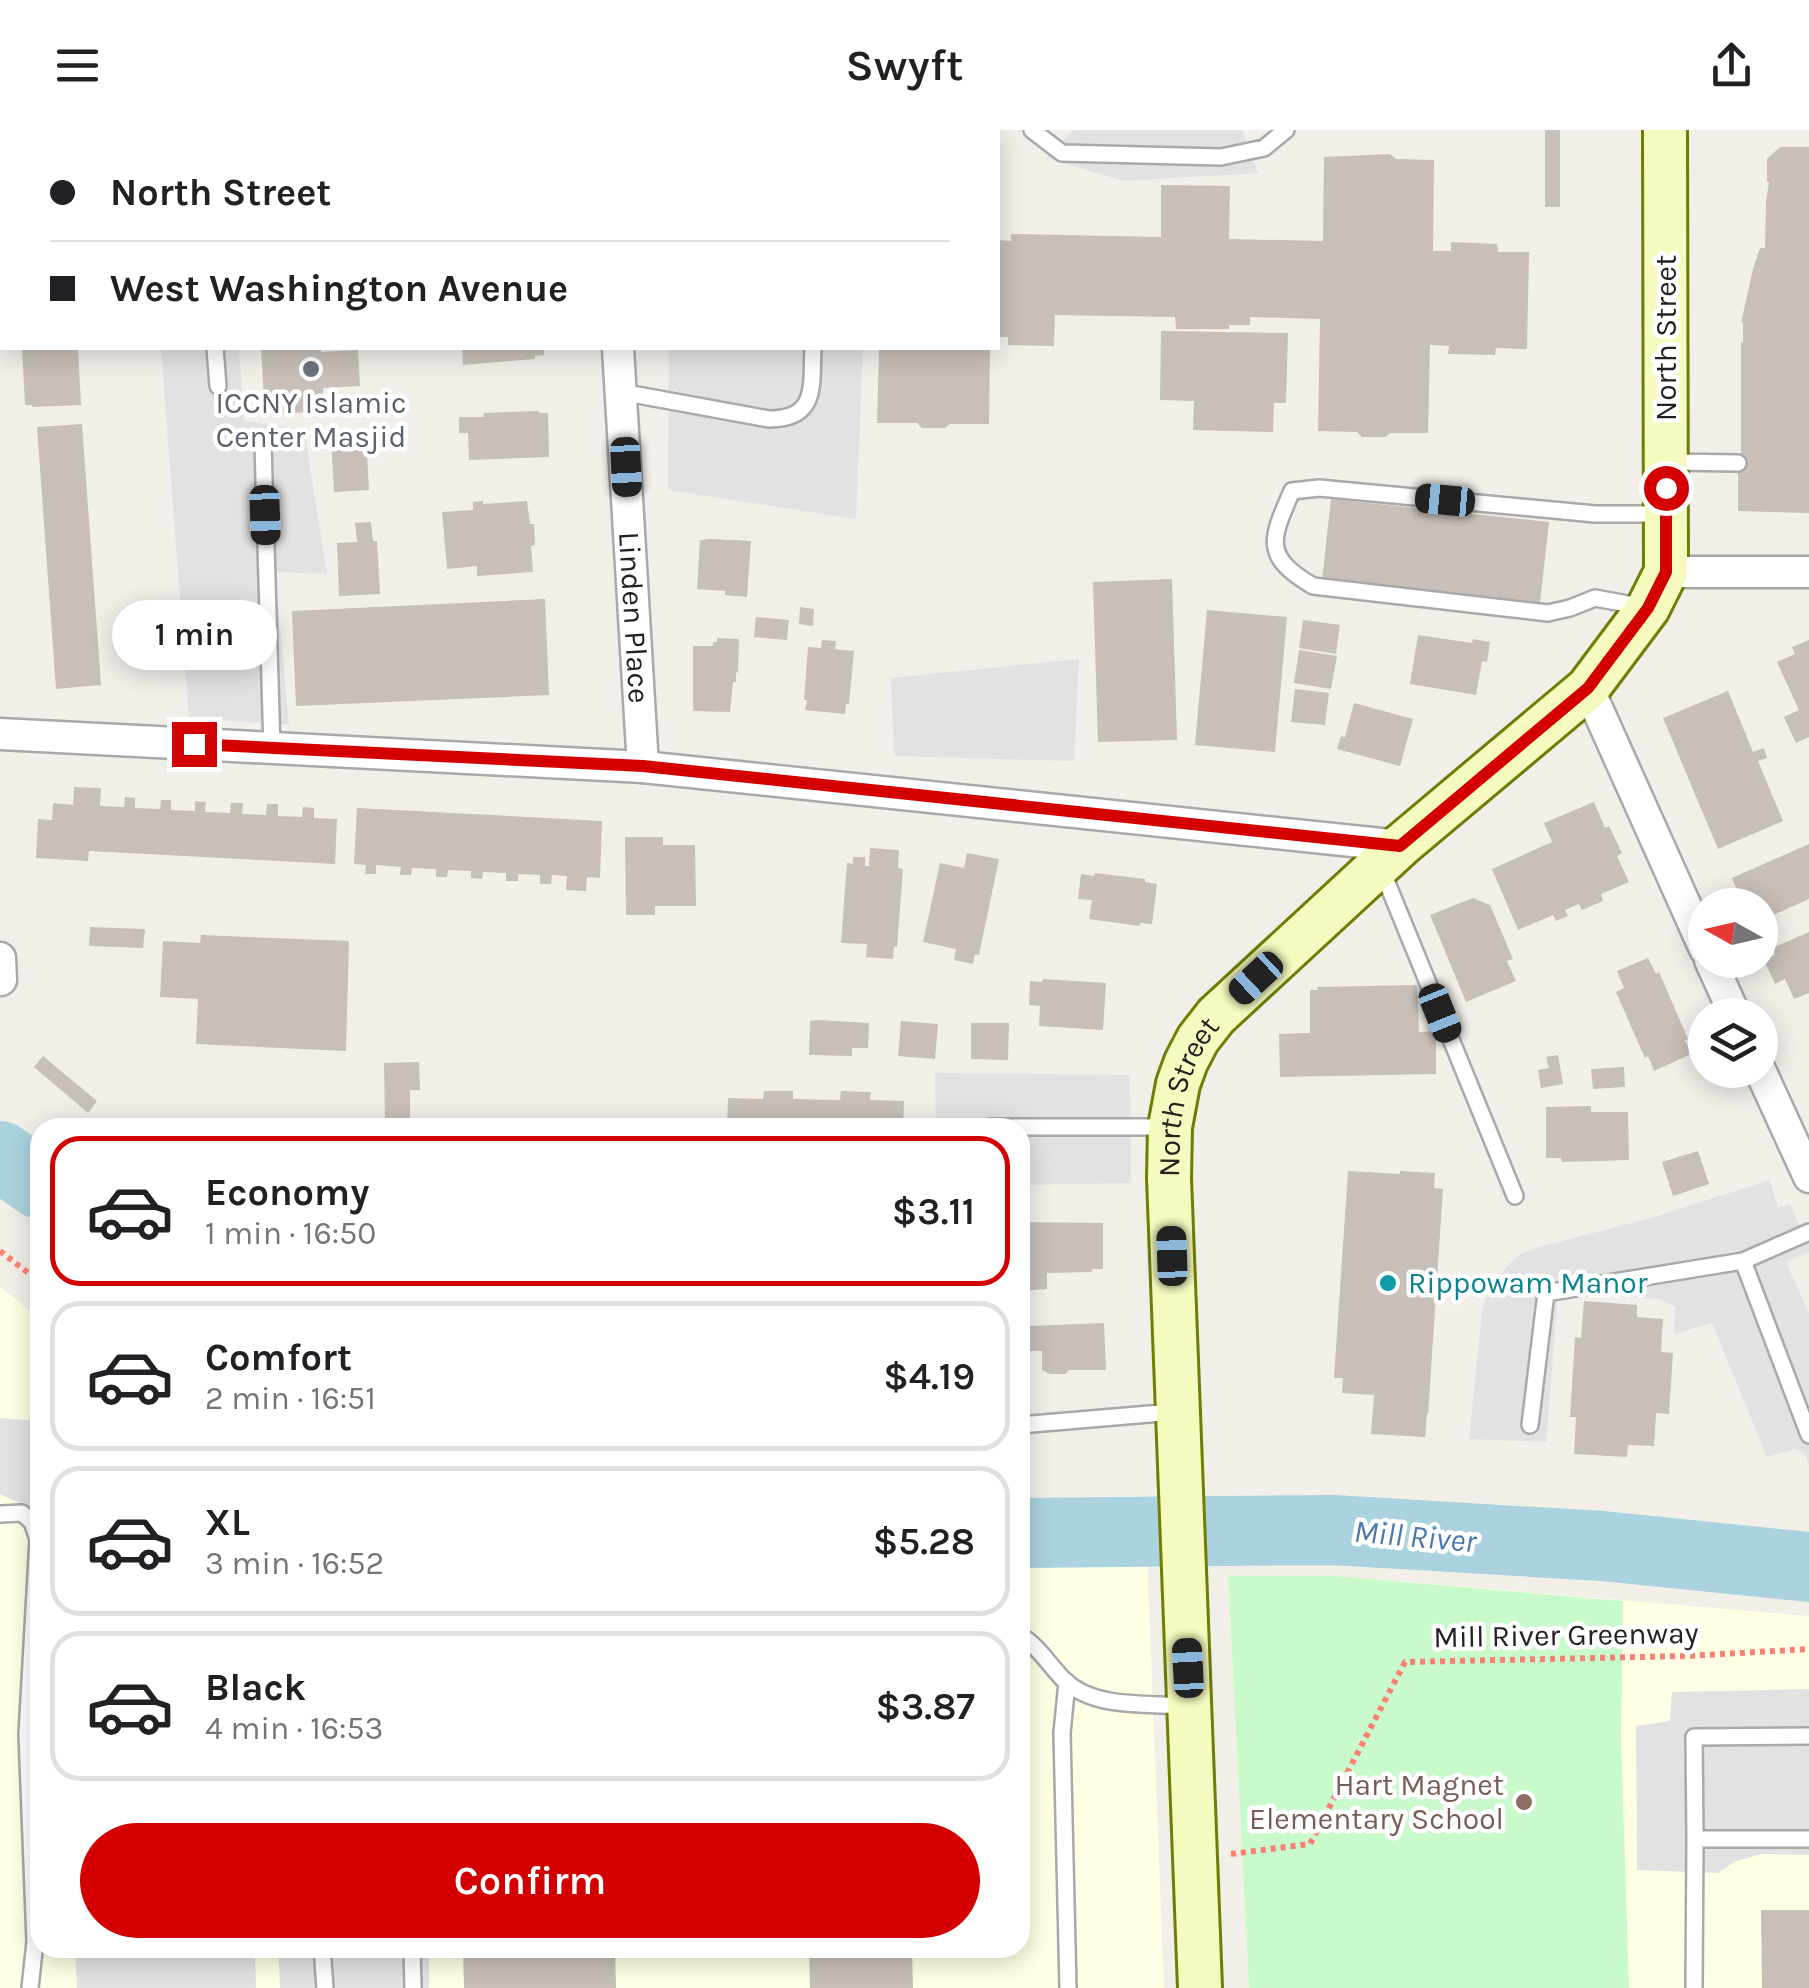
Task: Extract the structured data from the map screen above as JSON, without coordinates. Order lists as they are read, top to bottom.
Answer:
{
  "streets": {
    "street": ["North Street", "Linden Place"],
    "path": ["Mill River Greenway"]
  },
  "crossings": [
    ["North Street", "Mill River Greenway"]
  ],
  "water": ["Mill River"],
  "places": ["ICCNY Islamic Center Masjid", "Rippowam Manor", "Hart Magnet Elementary School"],
  "north": "left",
  "page": {
    "header": "Swyft",
    "banner": ["North Street", "West Washington Avenue"],
    "bubble": "1 min",
    "list": [
      {
        "name": "Economy",
        "note": "1 min · 16:50",
        "value": "$3.11"
      },
      {
        "name": "Comfort",
        "note": "2 min · 16:51",
        "value": "$4.19"
      },
      {
        "name": "XL",
        "note": "3 min · 16:52",
        "value": "$5.28"
      },
      {
        "name": "Black",
        "note": "4 min · 16:53",
        "value": "$3.87"
      }
    ],
    "buttons": "Confirm"
  }
}
